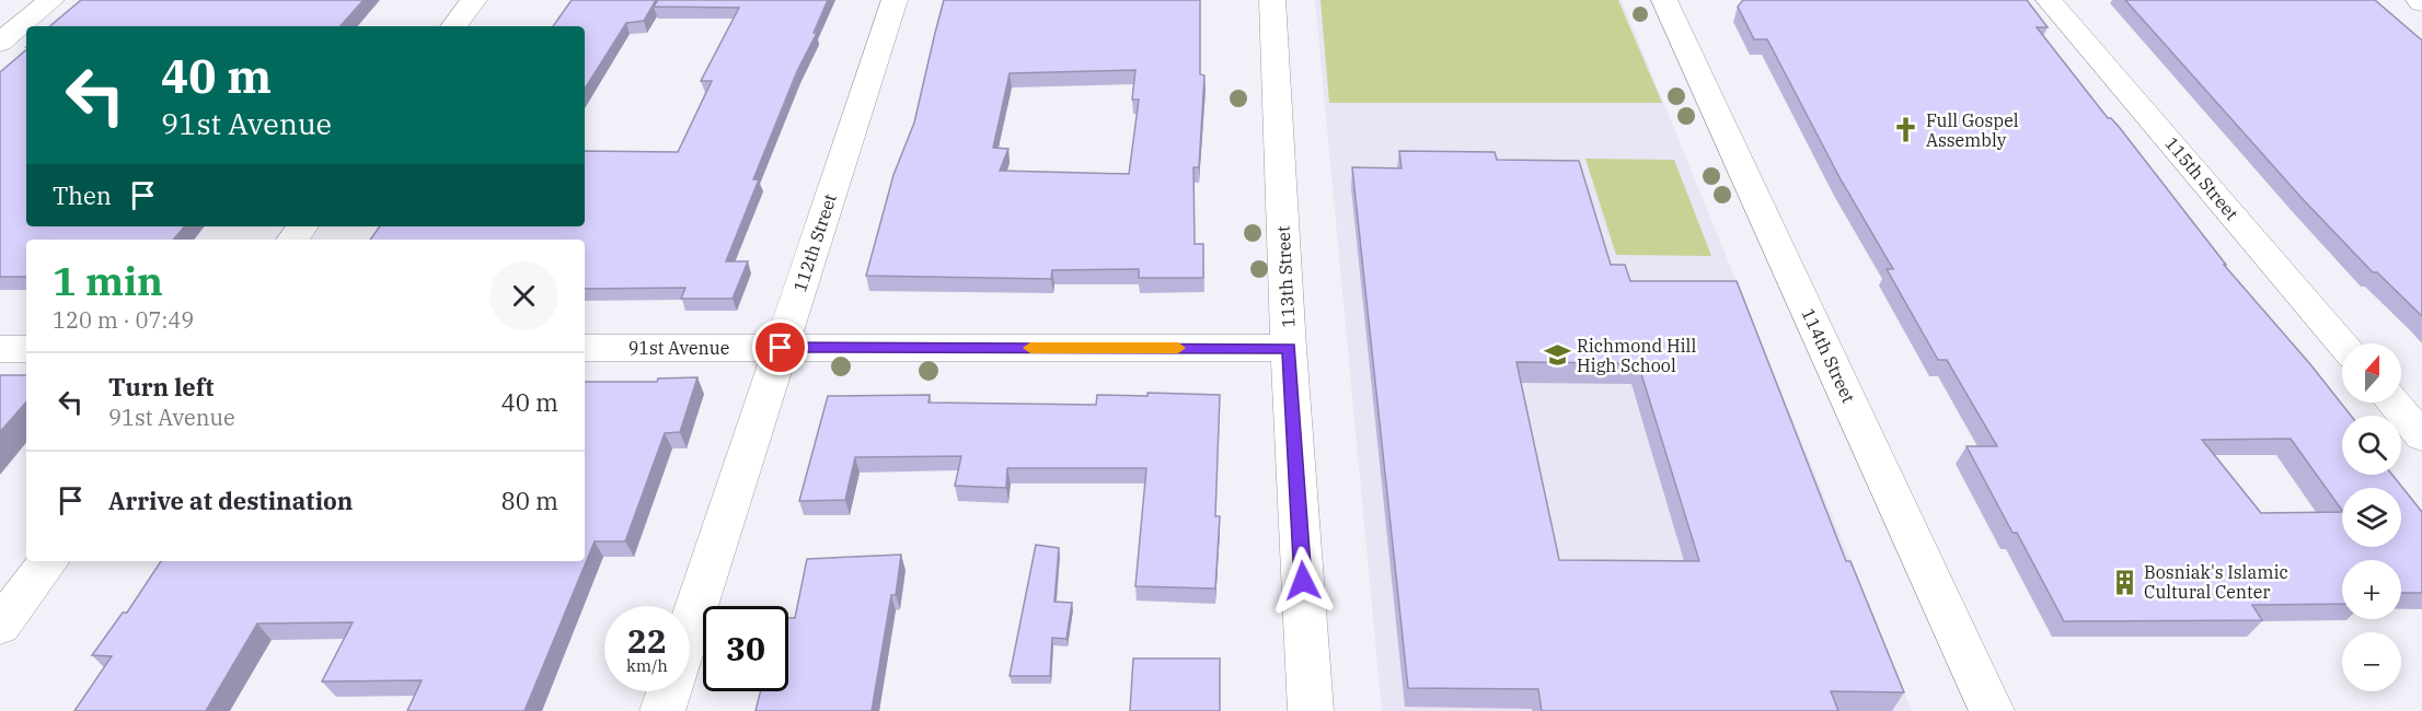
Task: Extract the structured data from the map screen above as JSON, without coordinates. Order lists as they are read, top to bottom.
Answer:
{
  "streets": {
    "street": [
      "115th Street",
      "112th Street",
      "113th Street",
      "91st Avenue",
      "114th Street"
    ]
  },
  "crossings": [
    ["112th Street", "91st Avenue"],
    ["113th Street", "91st Avenue"]
  ],
  "places": {
    "church": ["Full Gospel Assembly"],
    "school or university": ["Richmond Hill High School"],
    "building": ["Bosniak's Islamic Cultural Center"]
  },
  "north": "top",
  "page": {
    "turn": ["40 m", "91st Avenue"],
    "then": "Then",
    "heading": ["1 min", "120 m · 07:49"],
    "map_buttons": ["+", "−"],
    "list": [
      {
        "name": "Turn left",
        "note": "91st Avenue",
        "value": "40 m"
      },
      {
        "name": "Arrive at destination",
        "value": "80 m"
      }
    ],
    "speed": "22 km/h",
    "limit": "30"
  }
}
